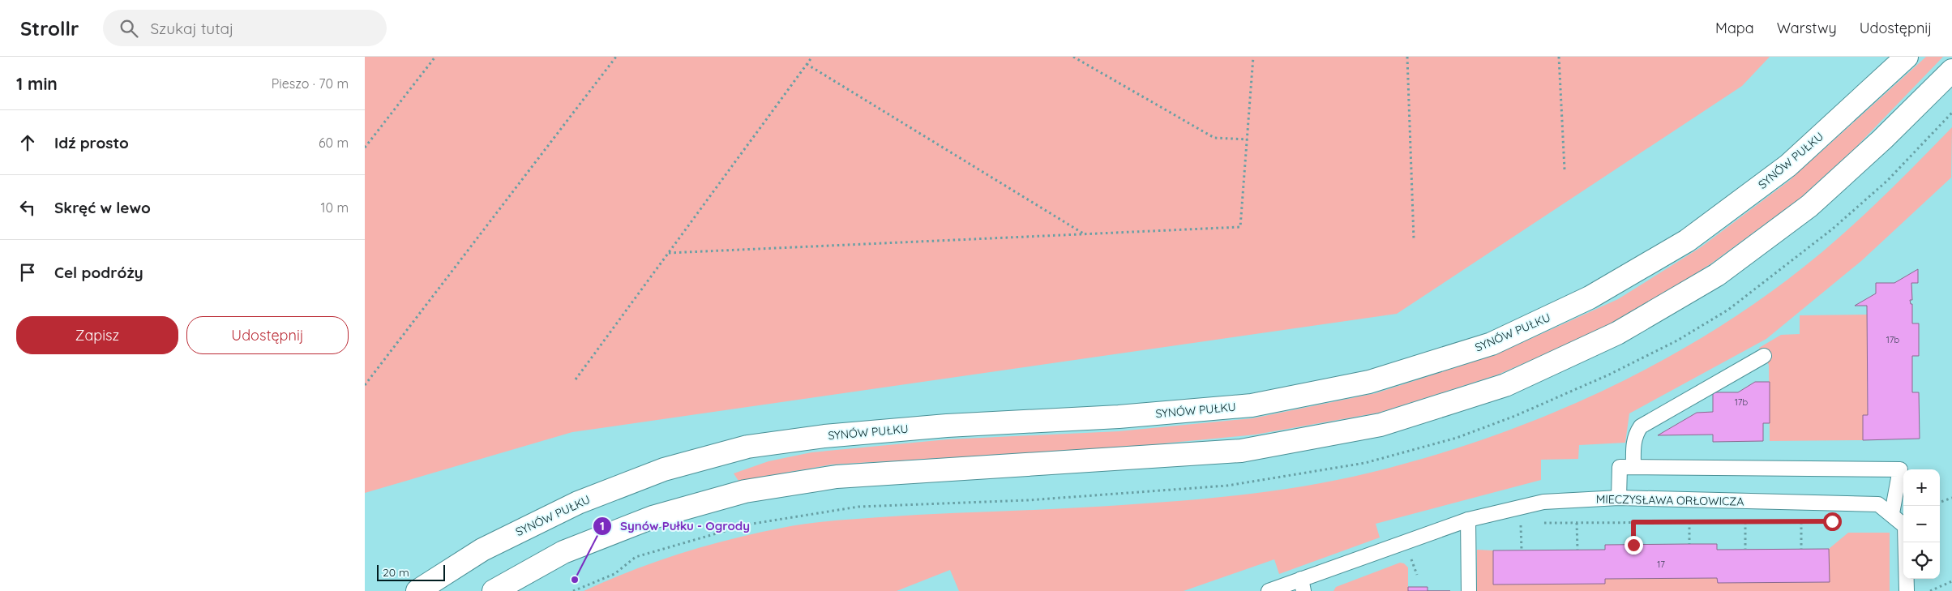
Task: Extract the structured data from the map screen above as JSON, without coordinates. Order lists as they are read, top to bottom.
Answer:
{
  "streets": {
    "main road": ["SYNÓW PUŁKU"],
    "lane": ["MIECZYSŁAWA ORŁOWICZA"]
  },
  "places": ["Synów Pułku - Ogrody"],
  "house_numbers": ["17b", "17b", "17"],
  "scale_bar": "20 m",
  "page": {
    "header": "Strollr",
    "search": "Szukaj tutaj",
    "nav": ["Mapa", "Warstwy", "Udostępnij"],
    "heading": ["1 min", "Pieszo · 70 m"],
    "list": [
      ["Idź prosto", "60 m"],
      ["Skręć w lewo", "10 m"],
      "Cel podróży"
    ],
    "buttons": ["Zapisz", "Udostępnij"],
    "map_buttons": ["+", "−"],
    "scale": "20 m"
  }
}
